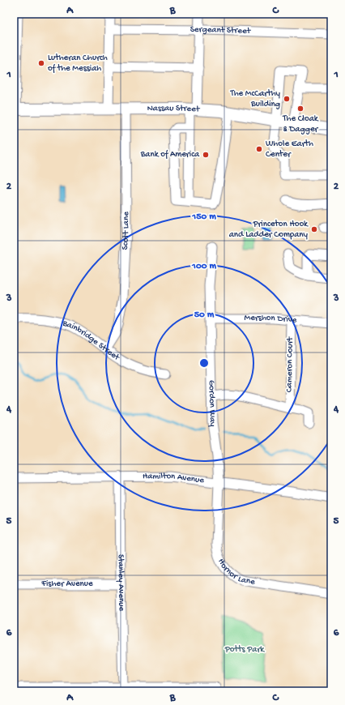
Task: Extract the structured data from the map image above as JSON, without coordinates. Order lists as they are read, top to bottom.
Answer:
{
  "streets": {
    "main road": ["Nassau Street"],
    "street": [
      "Sergeant Street",
      "Scott Lane",
      "Mershon Drive",
      "Bainbridge Street",
      "Cameron Court",
      "Gordon Way",
      "Hamilton Avenue",
      "Hornor Lane",
      "Stanley Avenue",
      "Fisher Avenue"
    ]
  },
  "crossings": [
    ["Nassau Street", "Scott Lane"],
    ["Scott Lane", "Bainbridge Street"],
    ["Mershon Drive", "Cameron Court"],
    ["Mershon Drive", "Gordon Way"],
    ["Gordon Way", "Hamilton Avenue"],
    ["Gordon Way", "Hornor Lane"],
    ["Hamilton Avenue", "Hornor Lane"],
    ["Hamilton Avenue", "Stanley Avenue"],
    ["Stanley Avenue", "Fisher Avenue"]
  ],
  "parks": ["Potts Park"],
  "places": [
    "Lutheran Church of the Messiah",
    "The McCarthy Building",
    "The Cloak & Dagger",
    "Whole Earth Center",
    "Bank of America",
    "Princeton Hook and Ladder Company"
  ],
  "grid": {
    "columns": ["A", "B", "C"],
    "rows": [
      "1",
      "2",
      "3",
      "4",
      "5",
      "6"
    ]
  },
  "rings": ["150 m", "100 m", "50 m"]
}
